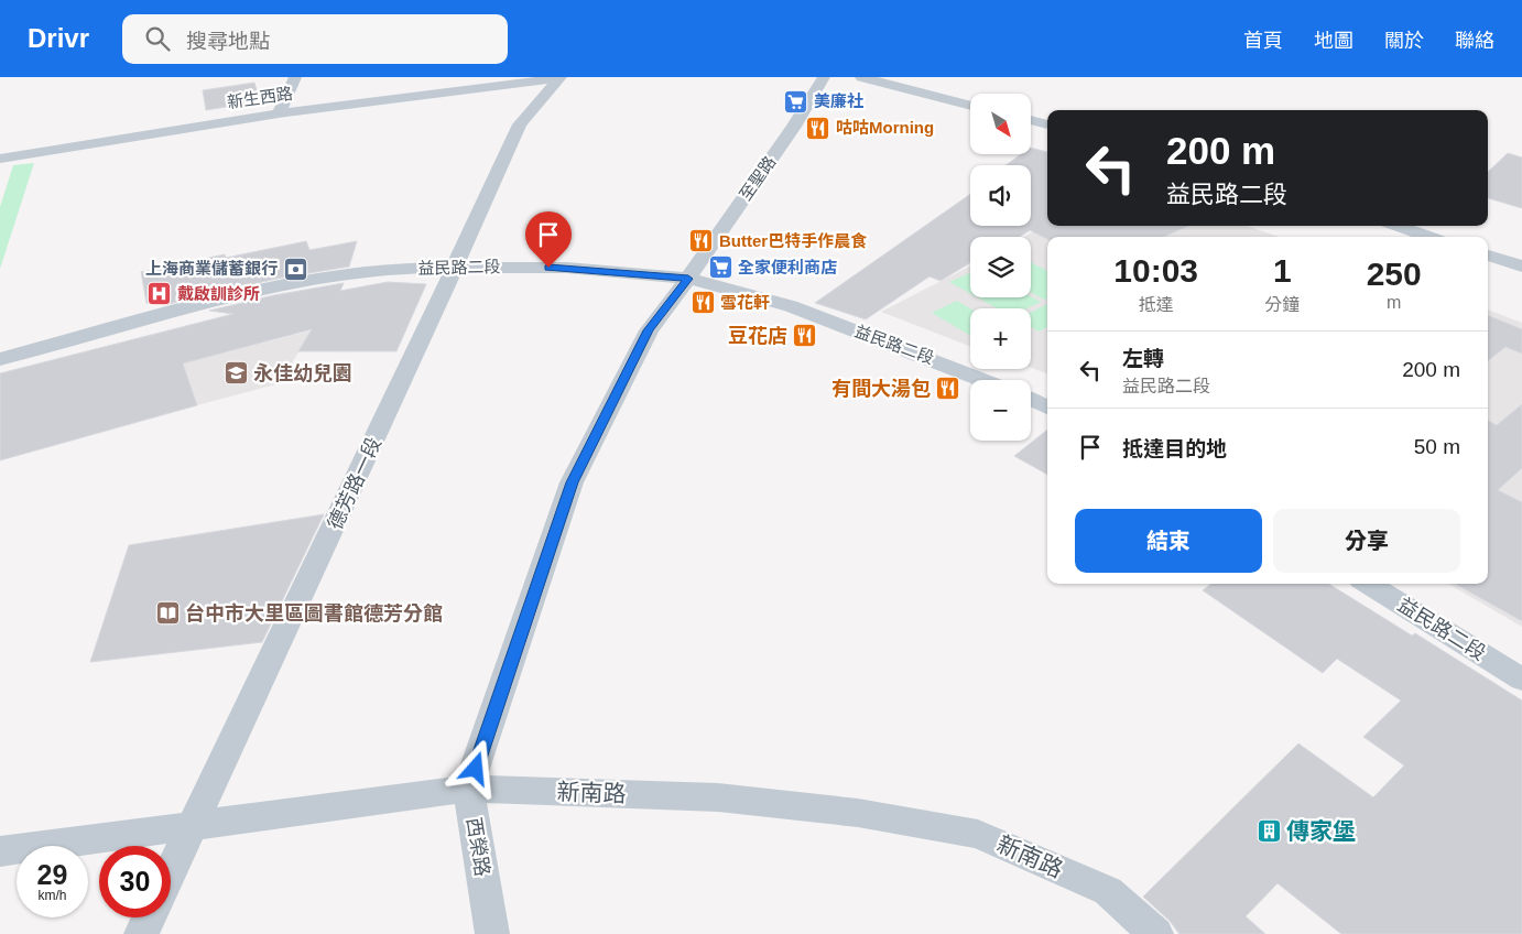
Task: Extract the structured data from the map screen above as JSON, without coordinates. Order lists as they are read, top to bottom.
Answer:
{
  "streets": {
    "street": [
      "新生西路",
      "至聖路",
      "益民路二段",
      "德芳路一段",
      "新南路",
      "西榮路"
    ]
  },
  "crossings": [
    ["新生西路", "德芳路一段"],
    ["至聖路", "益民路二段"],
    ["至聖路", "西榮路"],
    ["益民路二段", "德芳路一段"],
    ["益民路二段", "西榮路"],
    ["德芳路一段", "新南路"],
    ["新南路", "西榮路"]
  ],
  "places": {
    "supermarket": ["美廉社", "全家便利商店"],
    "restaurant": [
      "咕咕Morning",
      "Butter巴特手作晨食",
      "雪花軒",
      "豆花店",
      "有間大湯包"
    ],
    "bank": ["上海商業儲蓄銀行"],
    "hospital": ["戴啟訓診所"],
    "school or university": ["永佳幼兒園"],
    "library": ["台中市大里區圖書館德芳分館"],
    "building": ["傳家堡"]
  },
  "north": "bottom right",
  "page": {
    "header": "Drivr",
    "search": "搜尋地點",
    "nav": [
      "首頁",
      "地圖",
      "關於",
      "聯絡"
    ],
    "map_buttons": ["+", "−"],
    "turn": ["200 m", "益民路二段"],
    "eta": [
      "10:03",
      "抵達",
      "1",
      "分鐘",
      "250",
      "m"
    ],
    "list": [
      {
        "name": "左轉",
        "note": "益民路二段",
        "value": "200 m"
      },
      {
        "name": "抵達目的地",
        "value": "50 m"
      }
    ],
    "buttons": ["結束", "分享"],
    "speed": "29 km/h",
    "limit": "30"
  }
}
